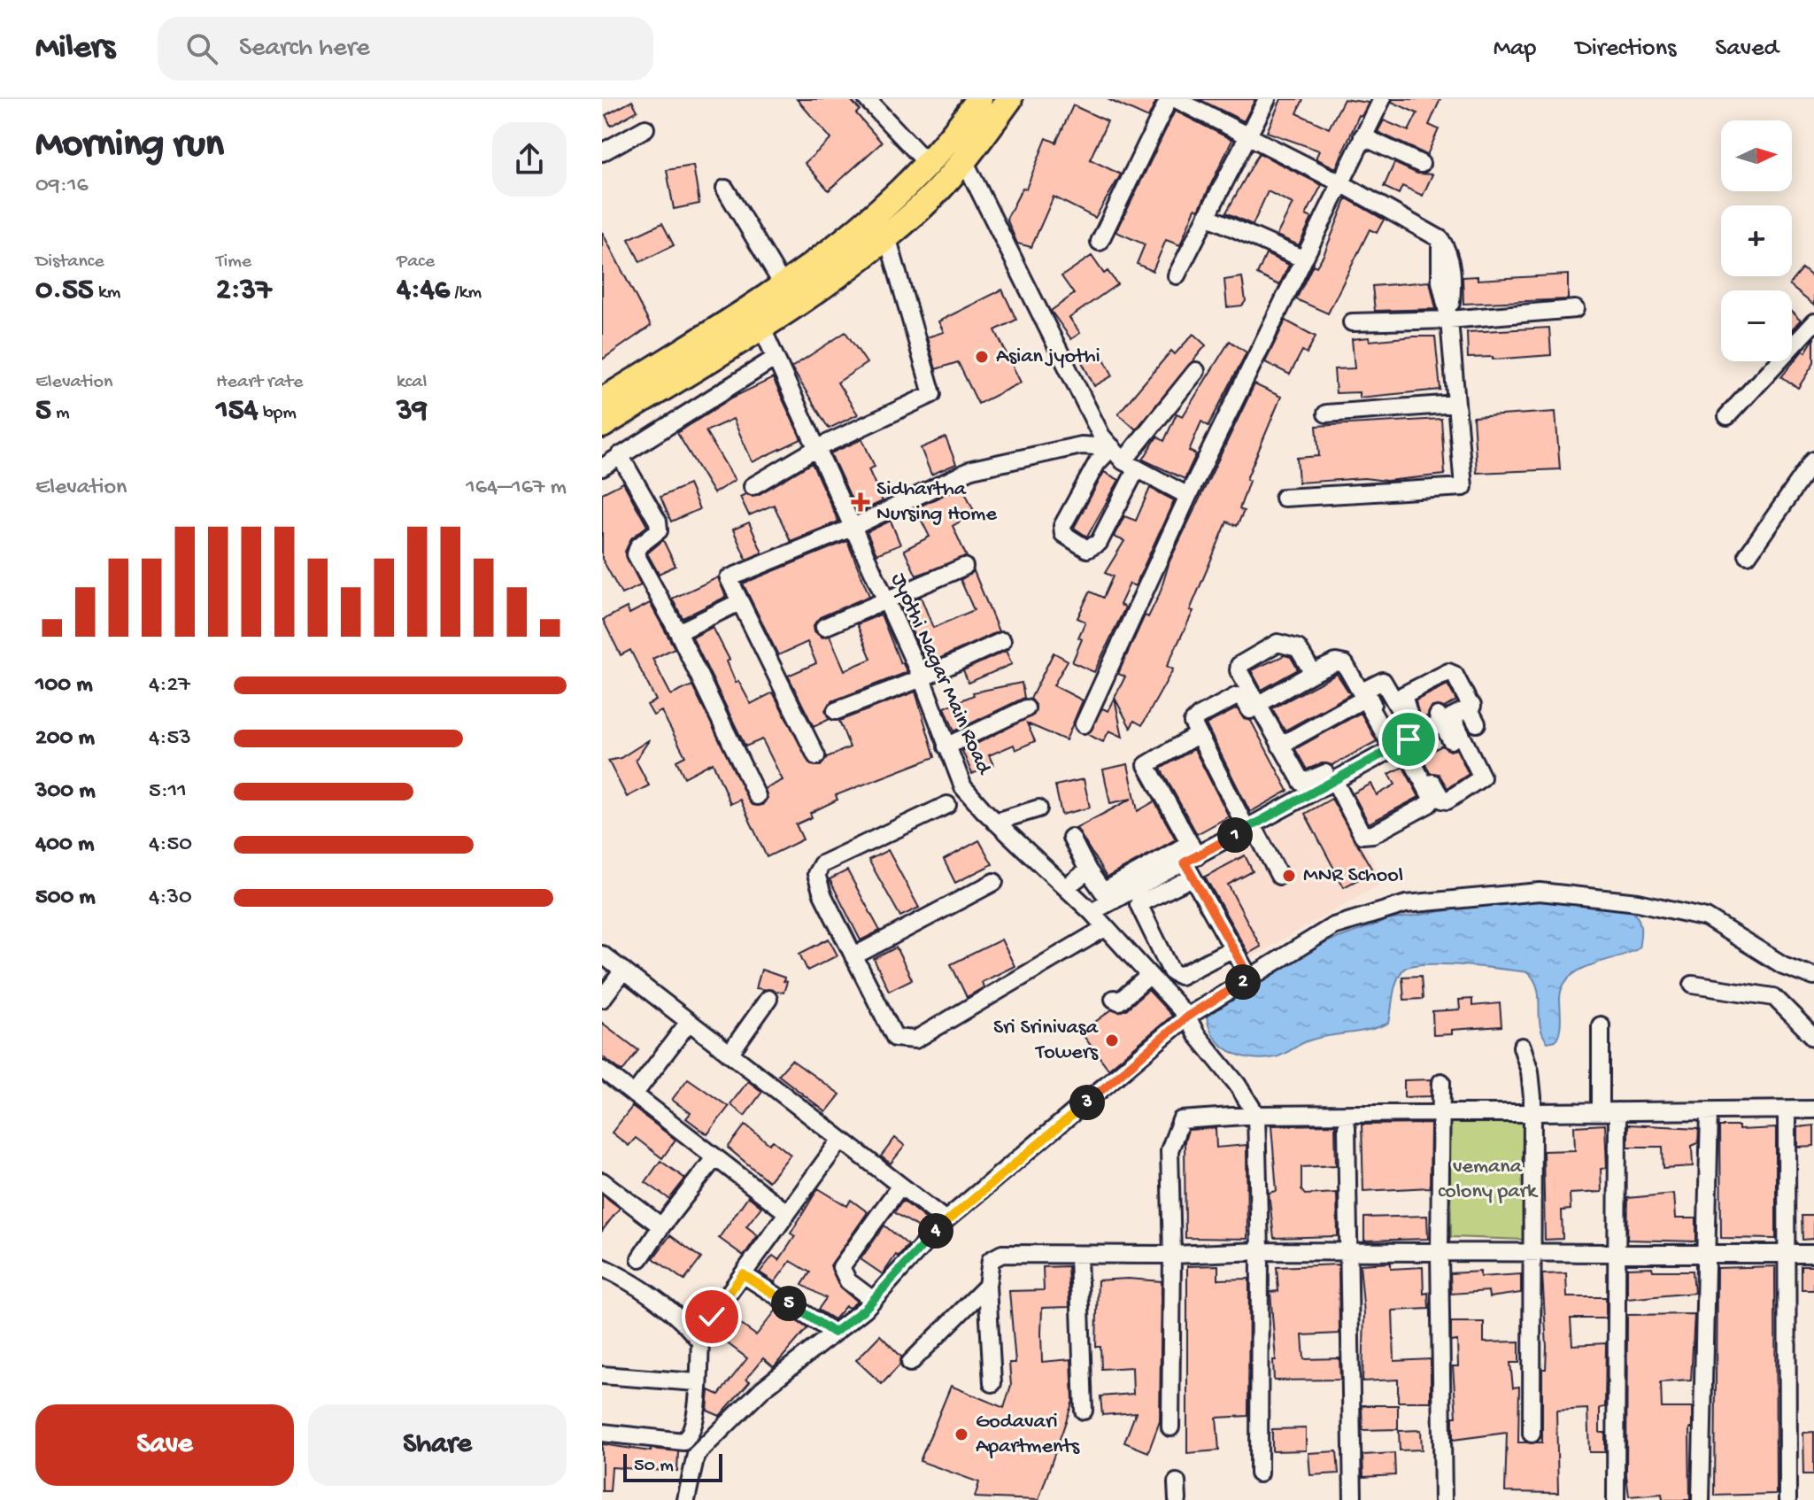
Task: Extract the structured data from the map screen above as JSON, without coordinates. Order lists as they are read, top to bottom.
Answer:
{
  "streets": {
    "street": ["Jyothi Nagar Main Road"]
  },
  "parks": ["vemana colony park"],
  "places": {
    "other": [
      "Asian jyothi",
      "MNR School",
      "Sri Srinivasa Towers",
      "Godavari Apartments"
    ],
    "health": ["Sidhartha Nursing Home"]
  },
  "scale_bar": "50 m",
  "north": "right",
  "page": {
    "header": "Milers",
    "search": "Search here",
    "nav": ["Map", "Directions", "Saved"],
    "heading": ["Morning run", "09:16"],
    "map_buttons": ["+", "−"],
    "stats": [
      ["Distance", "0.55 km"],
      ["Time", "2:37"],
      ["Pace", "4:46 /km"],
      ["Elevation", "5 m"],
      ["Heart rate", "154 bpm"],
      ["kcal", "39"]
    ],
    "chart": ["Elevation", "164–167 m"],
    "list": [
      {
        "name": "100 m",
        "note": "4:27"
      },
      {
        "name": "200 m",
        "note": "4:53"
      },
      {
        "name": "300 m",
        "note": "5:11"
      },
      {
        "name": "400 m",
        "note": "4:50"
      },
      {
        "name": "500 m",
        "note": "4:30"
      }
    ],
    "pins": [
      "1",
      "2",
      "3",
      "4",
      "5"
    ],
    "buttons": ["Save", "Share"],
    "scale": "50 m"
  }
}
